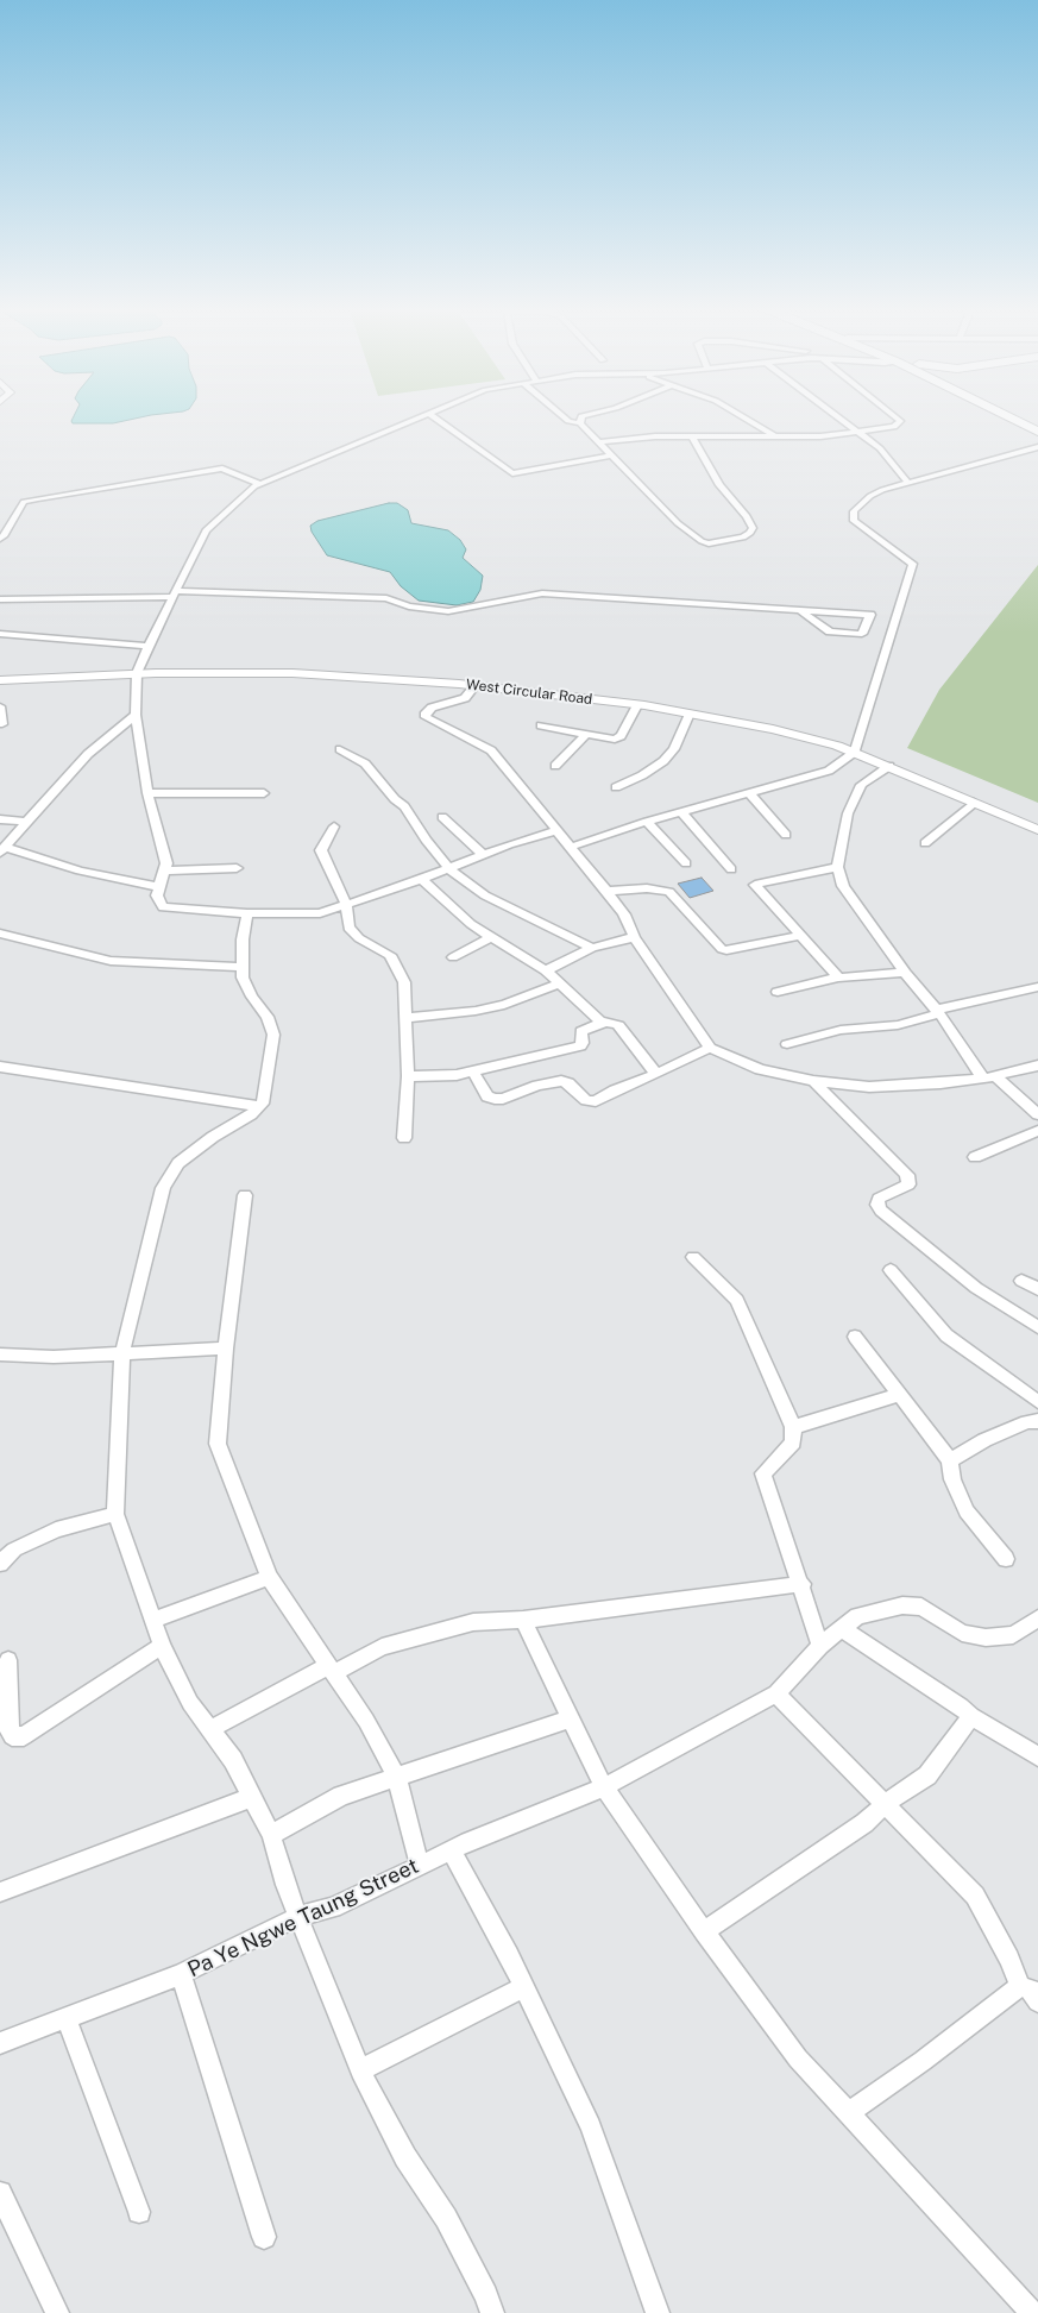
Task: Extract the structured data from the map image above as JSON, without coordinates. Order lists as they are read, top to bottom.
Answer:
{
  "streets": {
    "street": ["West Circular Road", "Pa Ye Ngwe Taung Street"]
  }
}
